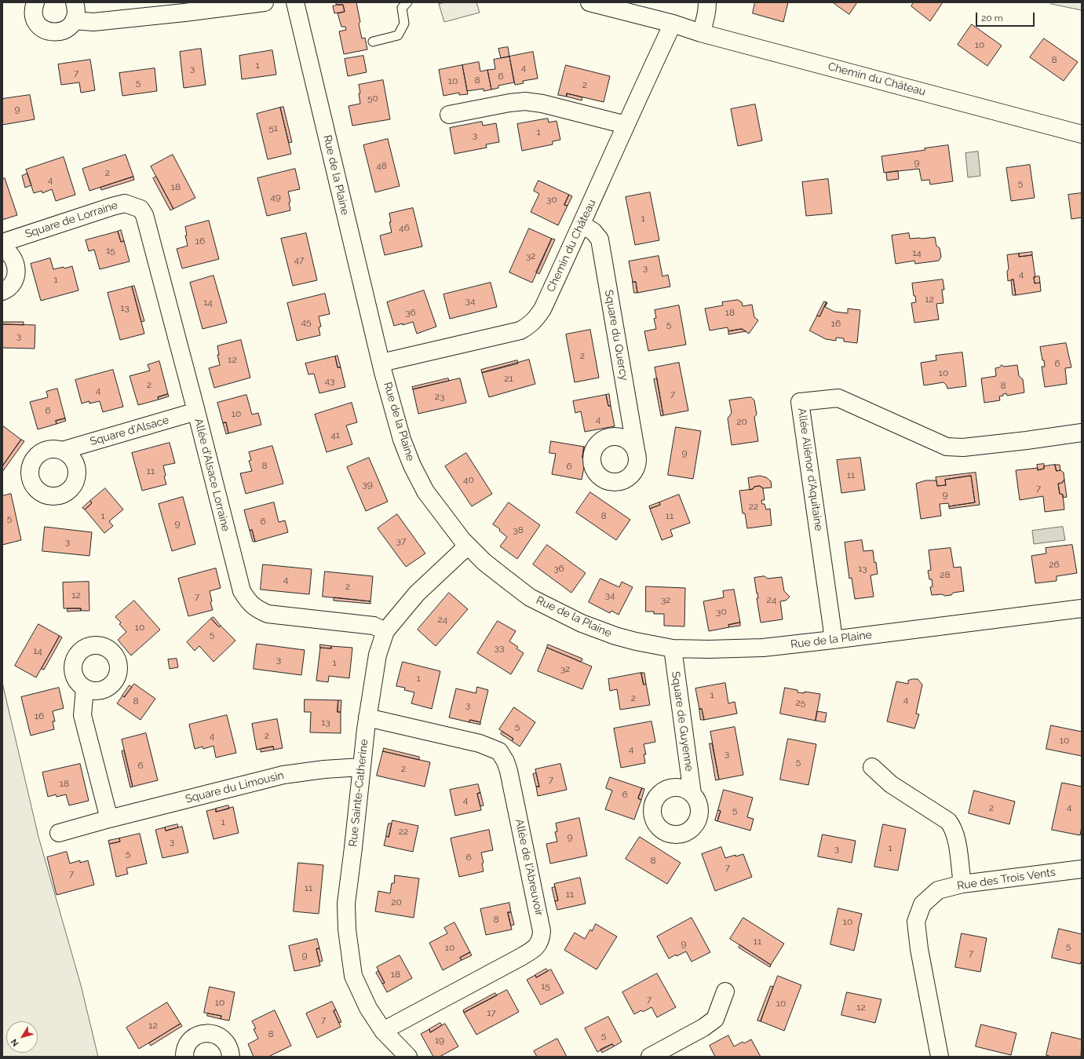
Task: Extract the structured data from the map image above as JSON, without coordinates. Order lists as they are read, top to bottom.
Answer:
{
  "streets": {
    "street": [
      "Chemin du Château",
      "Rue de la Plaine",
      "Square de Lorraine",
      "Square du Quercy",
      "Square d'Alsace",
      "Allée Aliénor d'Aquitaine",
      "Allée d'Alsace Lorraine",
      "Square de Guyenne",
      "Square du Limousin",
      "Rue Sainte-Catherine",
      "Allée de l'Abreuvoir",
      "Rue des Trois Vents"
    ]
  },
  "crossings": [
    ["Chemin du Château", "Rue de la Plaine"],
    ["Chemin du Château", "Square du Quercy"],
    ["Rue de la Plaine", "Allée Aliénor d'Aquitaine"],
    ["Rue de la Plaine", "Square de Guyenne"],
    ["Rue de la Plaine", "Rue Sainte-Catherine"],
    ["Square de Lorraine", "Allée d'Alsace Lorraine"],
    ["Square d'Alsace", "Allée d'Alsace Lorraine"],
    ["Allée d'Alsace Lorraine", "Rue Sainte-Catherine"],
    ["Square du Limousin", "Rue Sainte-Catherine"],
    ["Rue Sainte-Catherine", "Allée de l'Abreuvoir"]
  ],
  "house_numbers": [
    "10",
    "8",
    "1",
    "4",
    "3",
    "7",
    "6",
    "8",
    "10",
    "5",
    "2",
    "50",
    "9",
    "51",
    "1",
    "3",
    "9",
    "48",
    "2",
    "4",
    "5",
    "18",
    "49",
    "30",
    "1",
    "46",
    "16",
    "15",
    "14",
    "32",
    "47",
    "3",
    "4",
    "1",
    "12",
    "34",
    "14",
    "13",
    "36",
    "18",
    "45",
    "16",
    "5",
    "3",
    "2",
    "12",
    "6",
    "10",
    "21",
    "43",
    "2",
    "8",
    "4",
    "7",
    "23",
    "6",
    "10",
    "4",
    "20",
    "41",
    "9",
    "8",
    "6",
    "11",
    "11",
    "40",
    "39",
    "7",
    "9",
    "22",
    "1",
    "8",
    "11",
    "5",
    "6",
    "9",
    "38",
    "37",
    "3",
    "26",
    "36",
    "13",
    "28",
    "4",
    "2",
    "12",
    "34",
    "7",
    "32",
    "24",
    "30",
    "24",
    "10",
    "5",
    "33",
    "14",
    "3",
    "1",
    "32",
    "1",
    "1",
    "2",
    "4",
    "8",
    "25",
    "3",
    "16",
    "13",
    "5",
    "4",
    "2",
    "10",
    "4",
    "3",
    "5",
    "6",
    "2",
    "7",
    "18",
    "6",
    "4",
    "4",
    "2",
    "5",
    "1",
    "22",
    "9",
    "3",
    "1",
    "3",
    "5",
    "6",
    "8",
    "7",
    "7",
    "11",
    "11",
    "20",
    "8",
    "10",
    "11",
    "9",
    "5",
    "10",
    "7",
    "9",
    "18",
    "15",
    "7",
    "10",
    "10",
    "12",
    "17",
    "7",
    "12",
    "8",
    "5",
    "19"
  ],
  "scale_bar": "20 m",
  "north": "bottom left"
}
